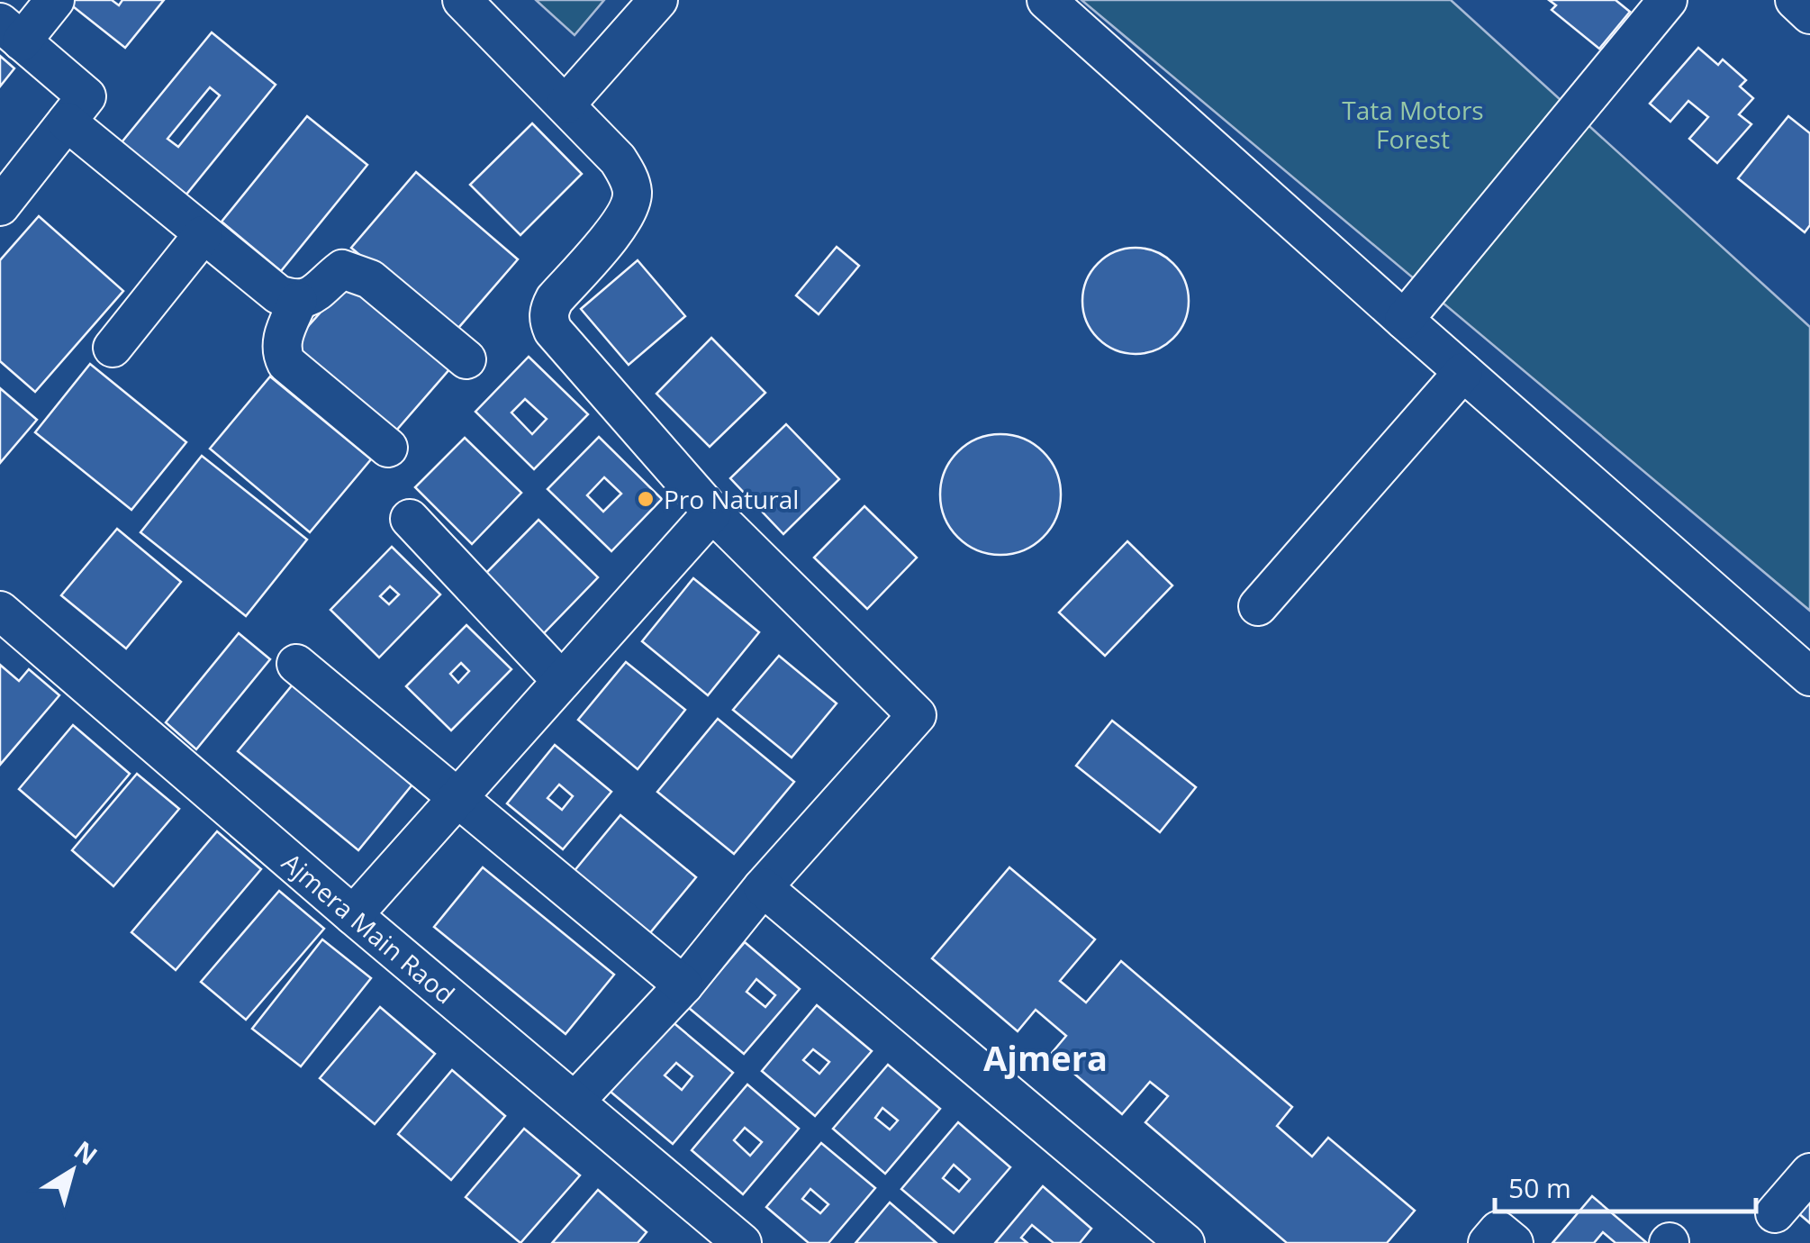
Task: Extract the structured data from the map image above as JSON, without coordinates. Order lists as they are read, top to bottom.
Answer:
{
  "streets": {
    "street": ["Ajmera Main Raod"]
  },
  "districts": ["Ajmera"],
  "parks": ["Tata Motors Forest"],
  "places": ["Pro Natural"],
  "scale_bar": "50 m",
  "north": "top right"
}
